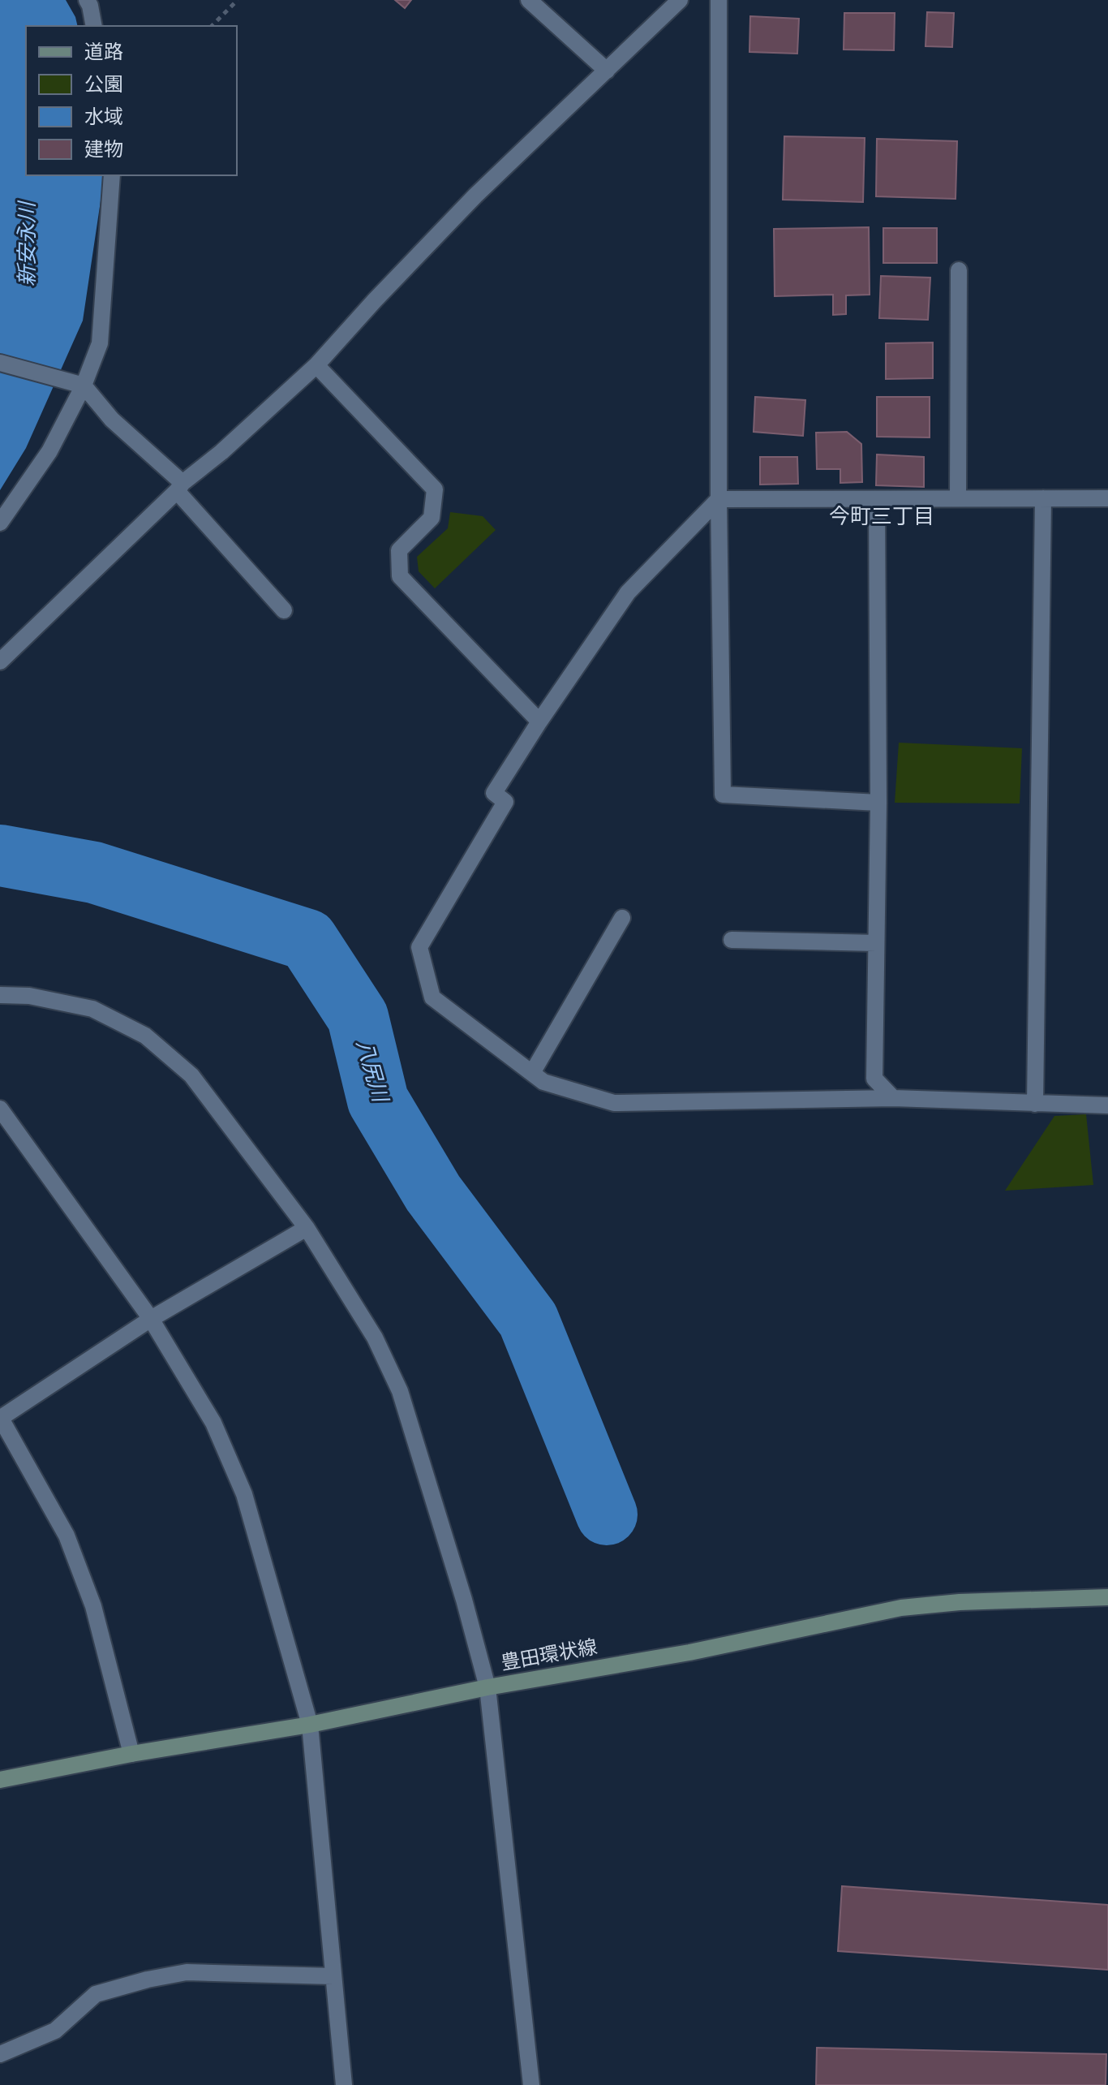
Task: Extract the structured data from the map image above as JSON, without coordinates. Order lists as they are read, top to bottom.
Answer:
{
  "streets": {
    "main road": ["豊田環状線"]
  },
  "districts": ["今町三丁目"],
  "water": ["新安永川", "八尻川"],
  "legend": [
    "道路",
    "公園",
    "水域",
    "建物"
  ]
}
